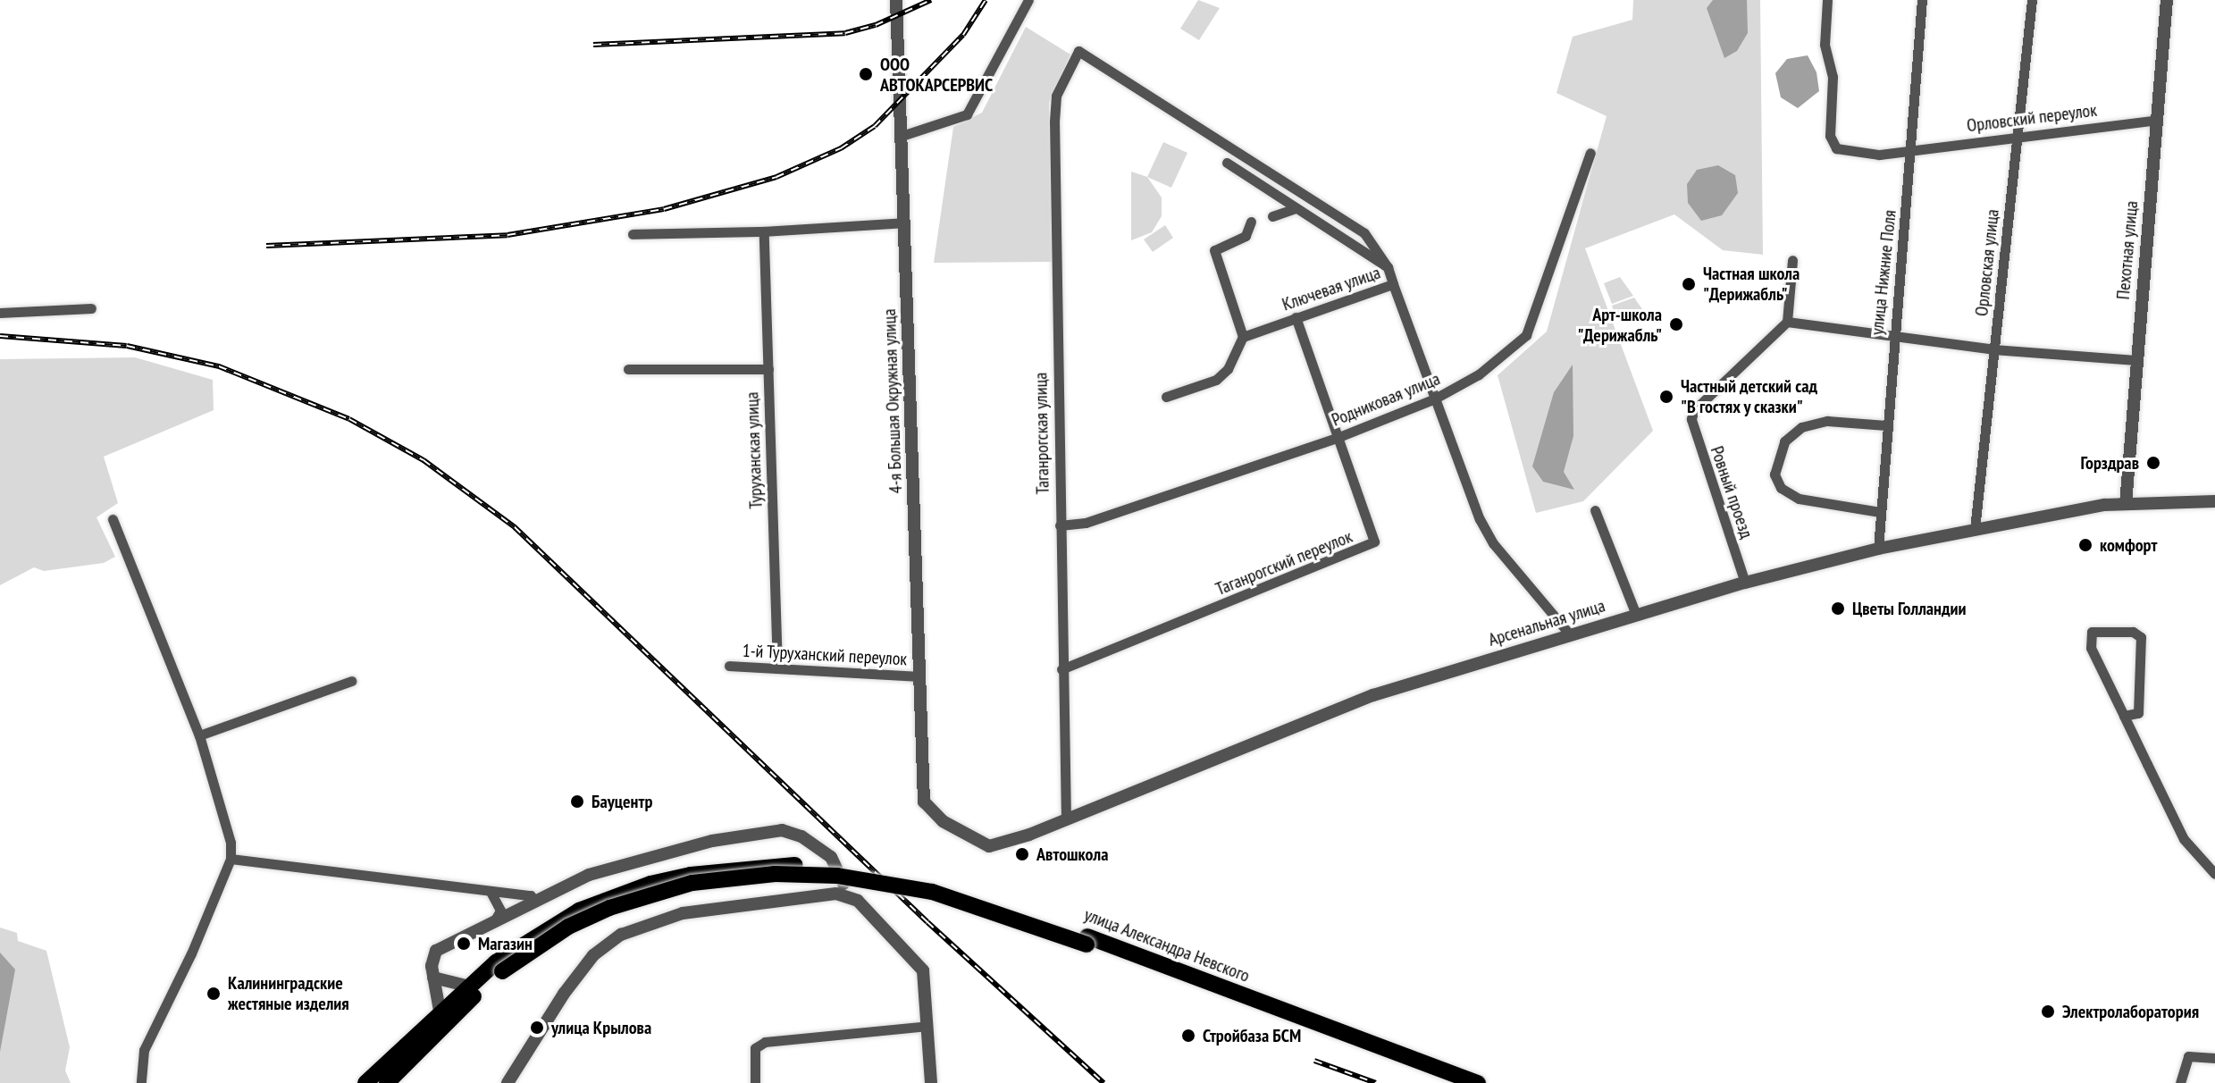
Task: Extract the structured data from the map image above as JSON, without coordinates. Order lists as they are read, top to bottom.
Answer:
{
  "streets": {
    "main road": ["улица Александра Невского"],
    "street": [
      "Орловский переулок",
      "Пехотная улица",
      "Орловская улица",
      "улица Нижние Поля",
      "Ключевая улица",
      "Родниковая улица",
      "4-я Большая Окружная улица",
      "Таганрогская улица",
      "Туруханская улица",
      "Ровный проезд",
      "Таганрогский переулок",
      "Арсенальная улица",
      "1-й Туруханский переулок"
    ]
  },
  "crossings": [
    ["Орловский переулок", "Пехотная улица"],
    ["Орловский переулок", "Орловская улица"],
    ["Орловский переулок", "улица Нижние Поля"],
    ["Пехотная улица", "Арсенальная улица"],
    ["Орловская улица", "Арсенальная улица"],
    ["улица Нижние Поля", "Арсенальная улица"],
    ["Ключевая улица", "Родниковая улица"],
    ["Ключевая улица", "Таганрогский переулок"],
    ["Ключевая улица", "Арсенальная улица"],
    ["Родниковая улица", "Таганрогская улица"],
    ["Родниковая улица", "Таганрогский переулок"],
    ["4-я Большая Окружная улица", "Арсенальная улица"],
    ["4-я Большая Окружная улица", "1-й Туруханский переулок"],
    ["Таганрогская улица", "Таганрогский переулок"],
    ["Таганрогская улица", "Арсенальная улица"],
    ["Туруханская улица", "1-й Туруханский переулок"],
    ["Ровный проезд", "Арсенальная улица"]
  ],
  "places": [
    "ООО АВТОКАРСЕРВИС",
    "Частная школа \"Дерижабль\"",
    "Арт-школа \"Дерижабль\"",
    "Частный детский сад \"В гостях у сказки\"",
    "Горздрав",
    "комфорт",
    "Цветы Голландии",
    "Бауцентр",
    "Автошкола",
    "Магазин",
    "Калининградские жестяные изделия",
    "Электролаборатория",
    "улица Крылова",
    "Стройбаза БСМ"
  ]
}
